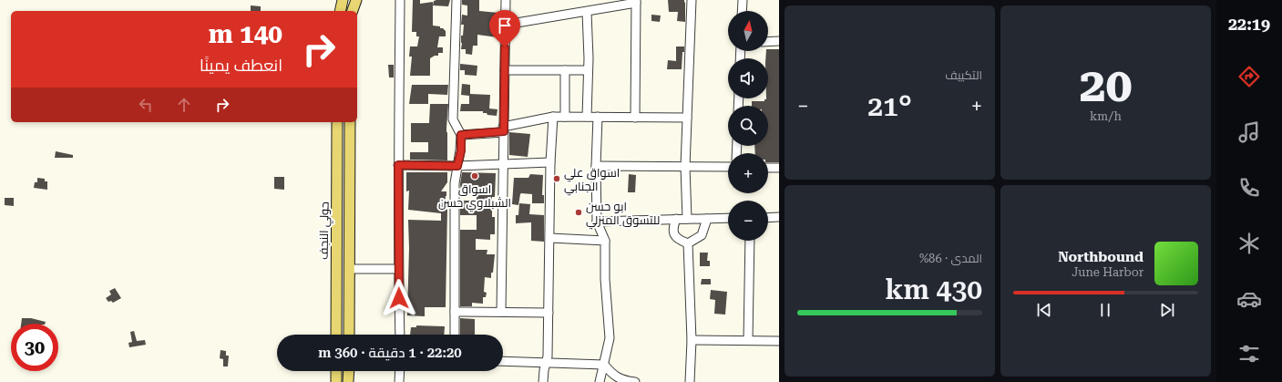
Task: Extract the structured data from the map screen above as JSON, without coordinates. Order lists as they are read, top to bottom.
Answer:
{
  "streets": {
    "main road": ["حولي النجف"]
  },
  "places": ["اسواق الشبلاوي حسن", "اسواق علي الجنابي", "ابو حسن للتسوق المنزلي"],
  "north": "top",
  "page": {
    "tabs": "22:19",
    "tile": [
      ["20", "km/h"],
      "التكييف",
      ["المدى · 86%", "430 km"]
    ],
    "map_buttons": ["+", "−"],
    "turn": ["140 m", "انعطف يمينًا"],
    "heat": ["−", "21°", "+"],
    "song": ["Northbound", "June Harbor"],
    "limit": "30",
    "trip": "22:20 · 1 دقيقة · 360 m"
  }
}
